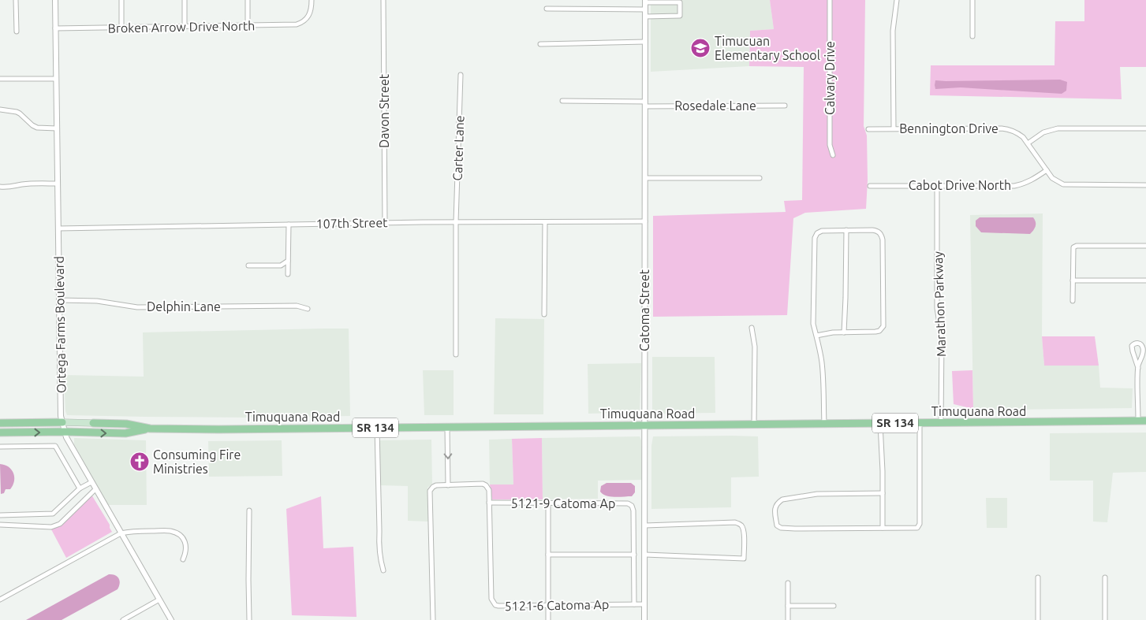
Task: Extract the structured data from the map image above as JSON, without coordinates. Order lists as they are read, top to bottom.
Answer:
{
  "streets": {
    "main road": ["Timuquana Road", "SR 134"],
    "street": [
      "Broken Arrow Drive North",
      "Calvary Drive",
      "Rosedale Lane",
      "Davon Street",
      "Bennington Drive",
      "Carter Lane",
      "Cabot Drive North",
      "107th Street",
      "Marathon Parkway",
      "Delphin Lane",
      "Catoma Street",
      "Ortega Farms Boulevard",
      "5121-9 Catoma Ap",
      "5121-6 Catoma Ap"
    ]
  },
  "crossings": [
    ["Broken Arrow Drive North", "Ortega Farms Boulevard"],
    ["Rosedale Lane", "Catoma Street"],
    ["Davon Street", "107th Street"],
    ["Bennington Drive", "Cabot Drive North"],
    ["Carter Lane", "107th Street"],
    ["Cabot Drive North", "Marathon Parkway"],
    ["107th Street", "Catoma Street"],
    ["107th Street", "Ortega Farms Boulevard"],
    ["Marathon Parkway", "Timuquana Road"],
    ["Delphin Lane", "Ortega Farms Boulevard"],
    ["Catoma Street", "Timuquana Road"],
    ["Catoma Street", "5121-6 Catoma Ap"],
    ["Ortega Farms Boulevard", "Timuquana Road"],
    ["5121-9 Catoma Ap", "5121-6 Catoma Ap"]
  ],
  "places": {
    "school or university": ["Timucuan Elementary School"],
    "church": ["Consuming Fire Ministries"]
  }
}
